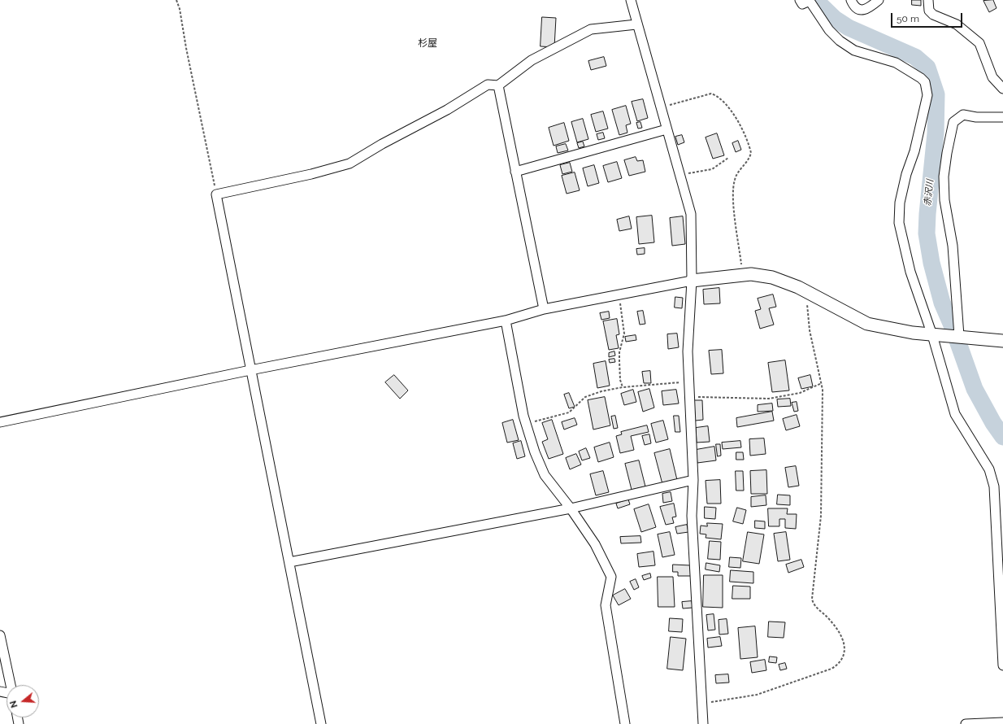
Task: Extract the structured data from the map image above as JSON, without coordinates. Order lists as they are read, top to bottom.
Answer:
{
  "districts": ["杉屋"],
  "water": ["赤沢川"],
  "scale_bar": "50 m",
  "north": "left"
}
